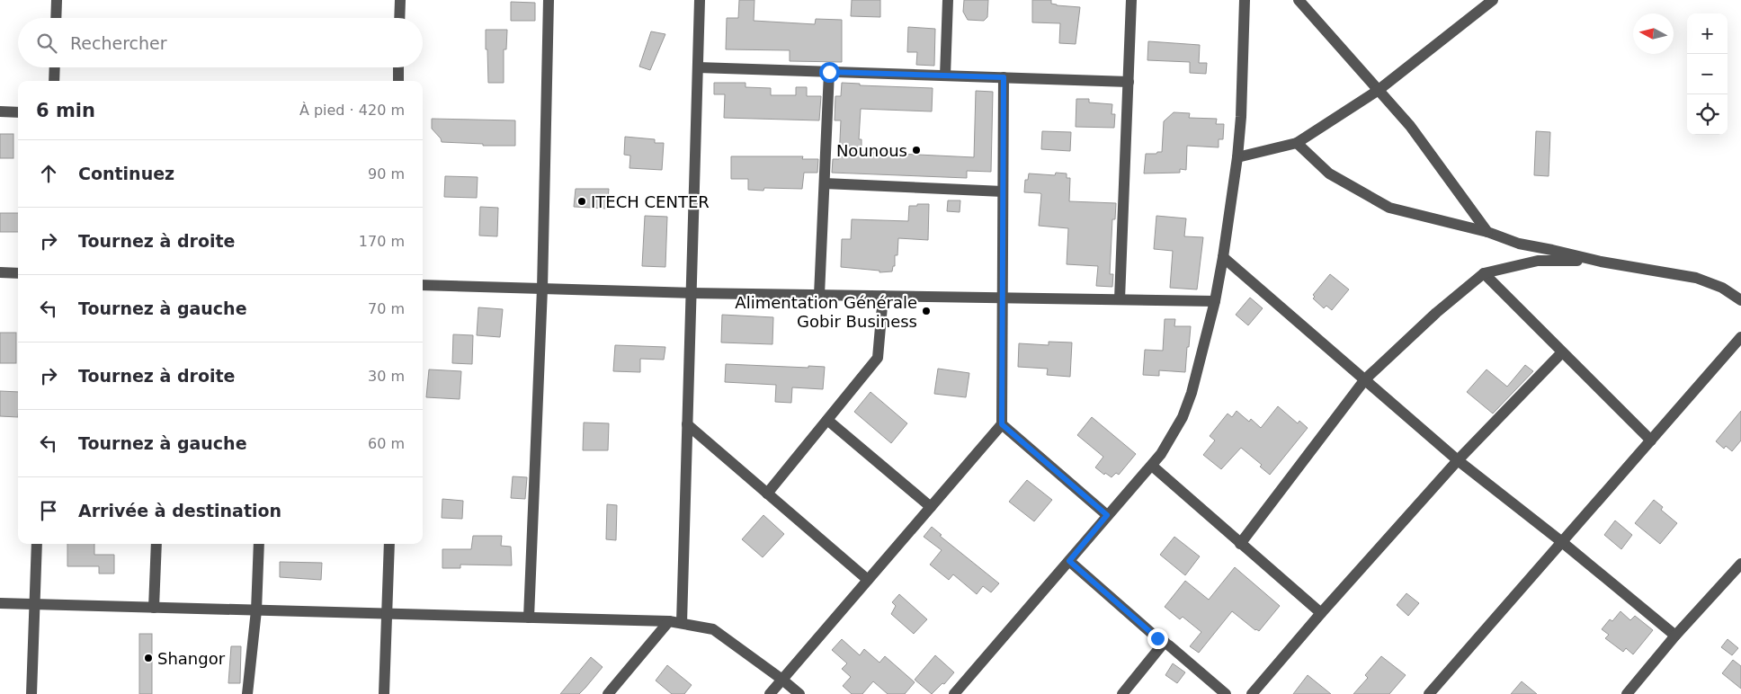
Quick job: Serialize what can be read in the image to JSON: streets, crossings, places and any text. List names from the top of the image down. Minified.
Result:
{"places":["Nounous","ITECH CENTER","Alimentation Générale Gobir Business","Shangor"],"north":"left","page":{"map_buttons":["+","−"],"search":"Rechercher","heading":["6 min","À pied · 420 m"],"list":[["Continuez","90 m"],["Tournez à droite","170 m"],["Tournez à gauche","70 m"],["Tournez à droite","30 m"],["Tournez à gauche","60 m"],"Arrivée à destination"]}}
